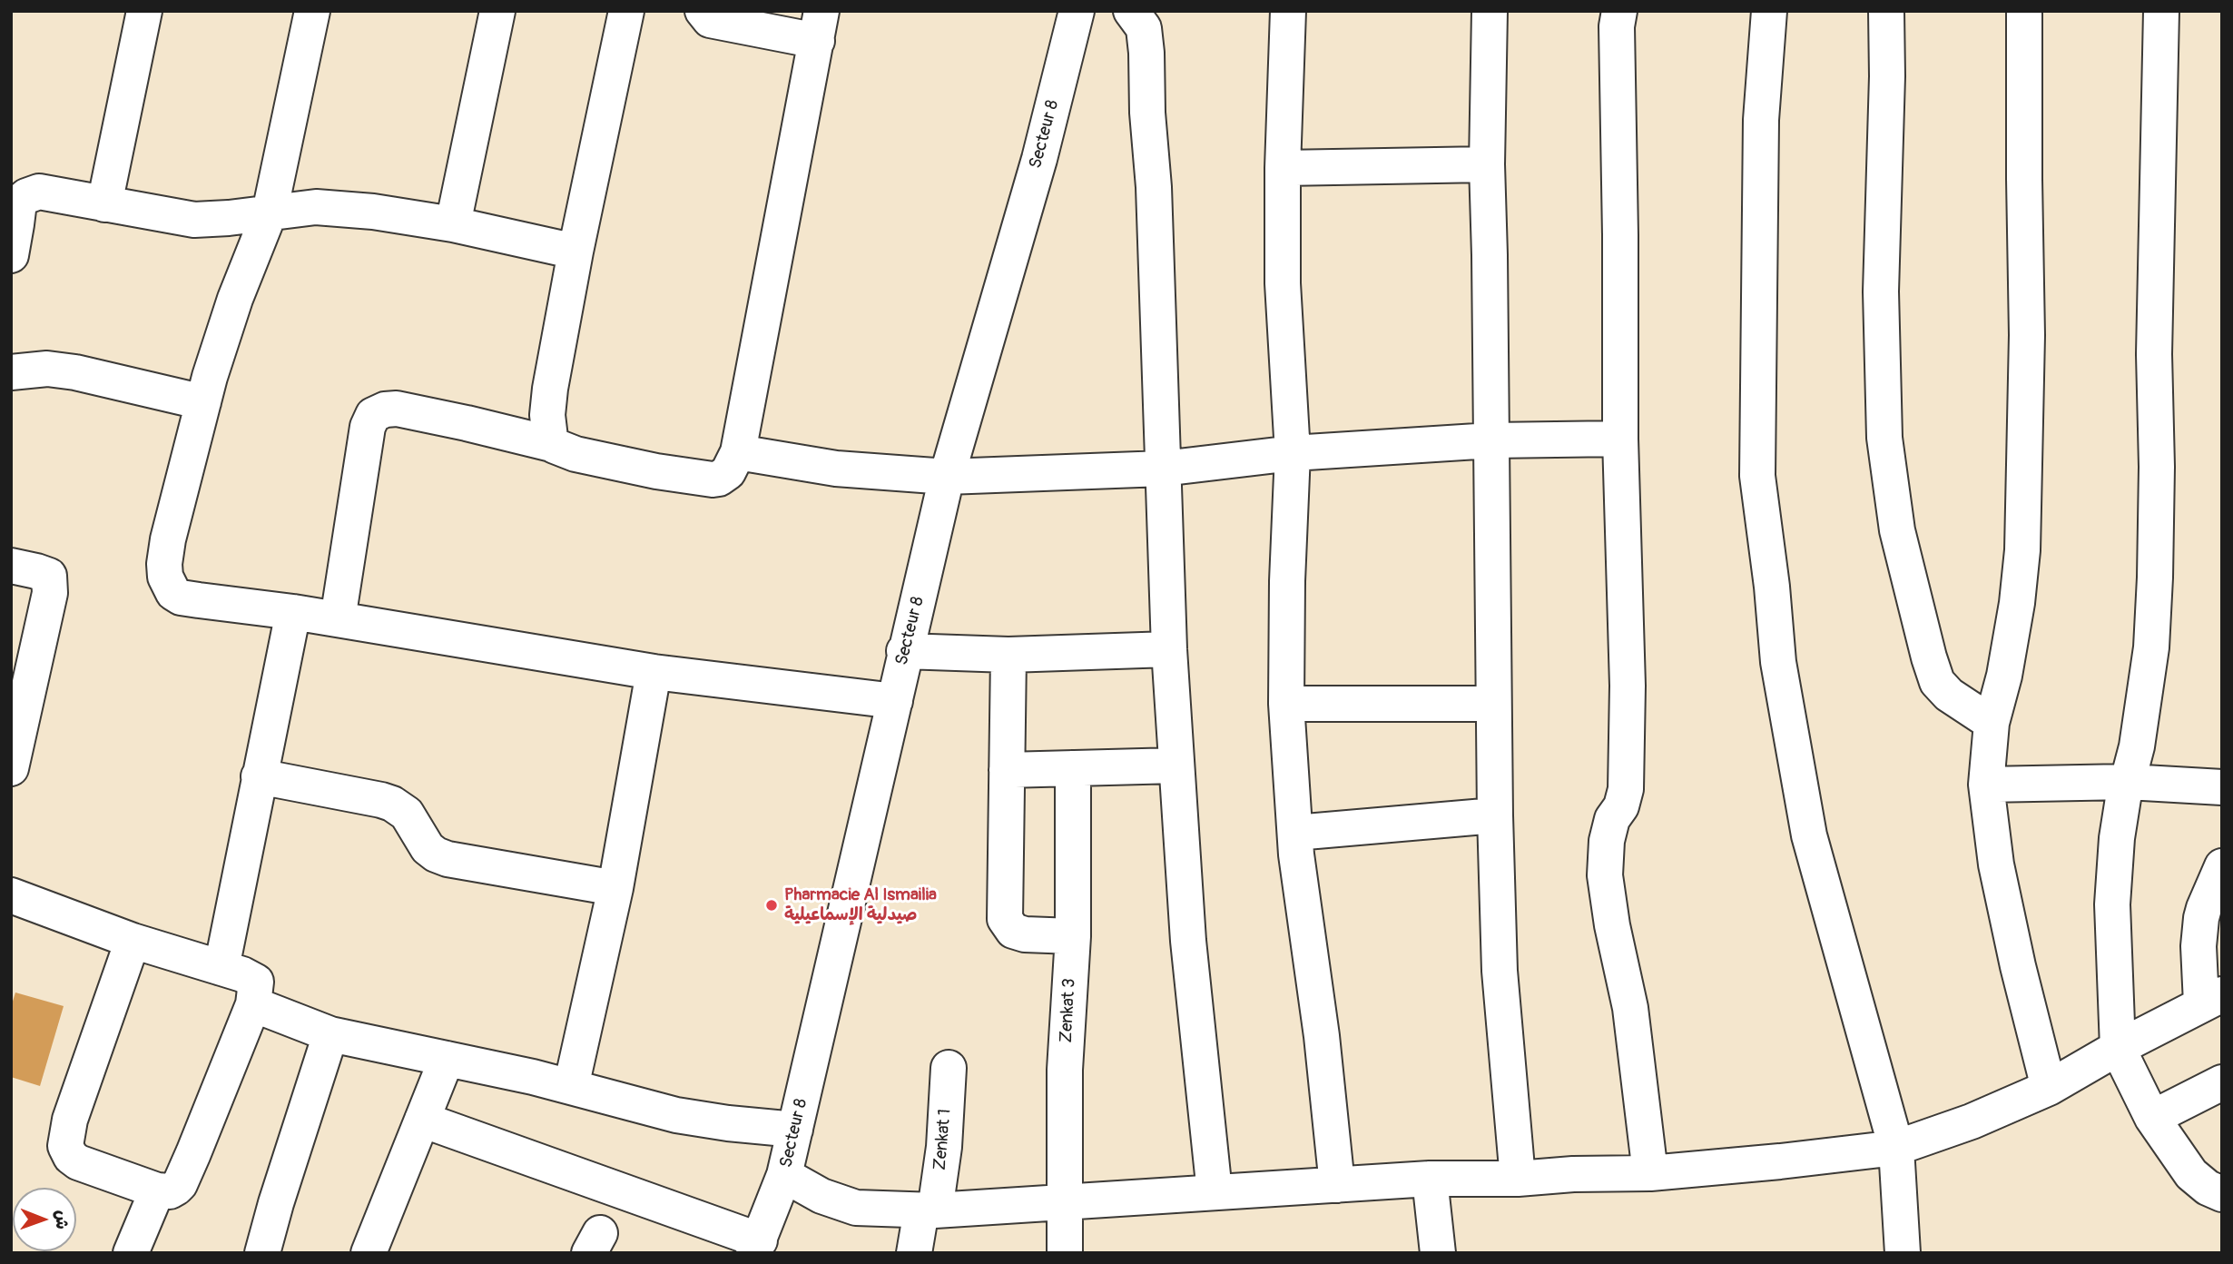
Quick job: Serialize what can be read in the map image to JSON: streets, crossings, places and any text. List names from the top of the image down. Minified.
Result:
{"streets":{"street":["Secteur 8","Zenkat 3","Zenkat 1"]},"places":["Pharmacie Al Ismailia صيدلية الإسماعيلية"],"north":"right"}
